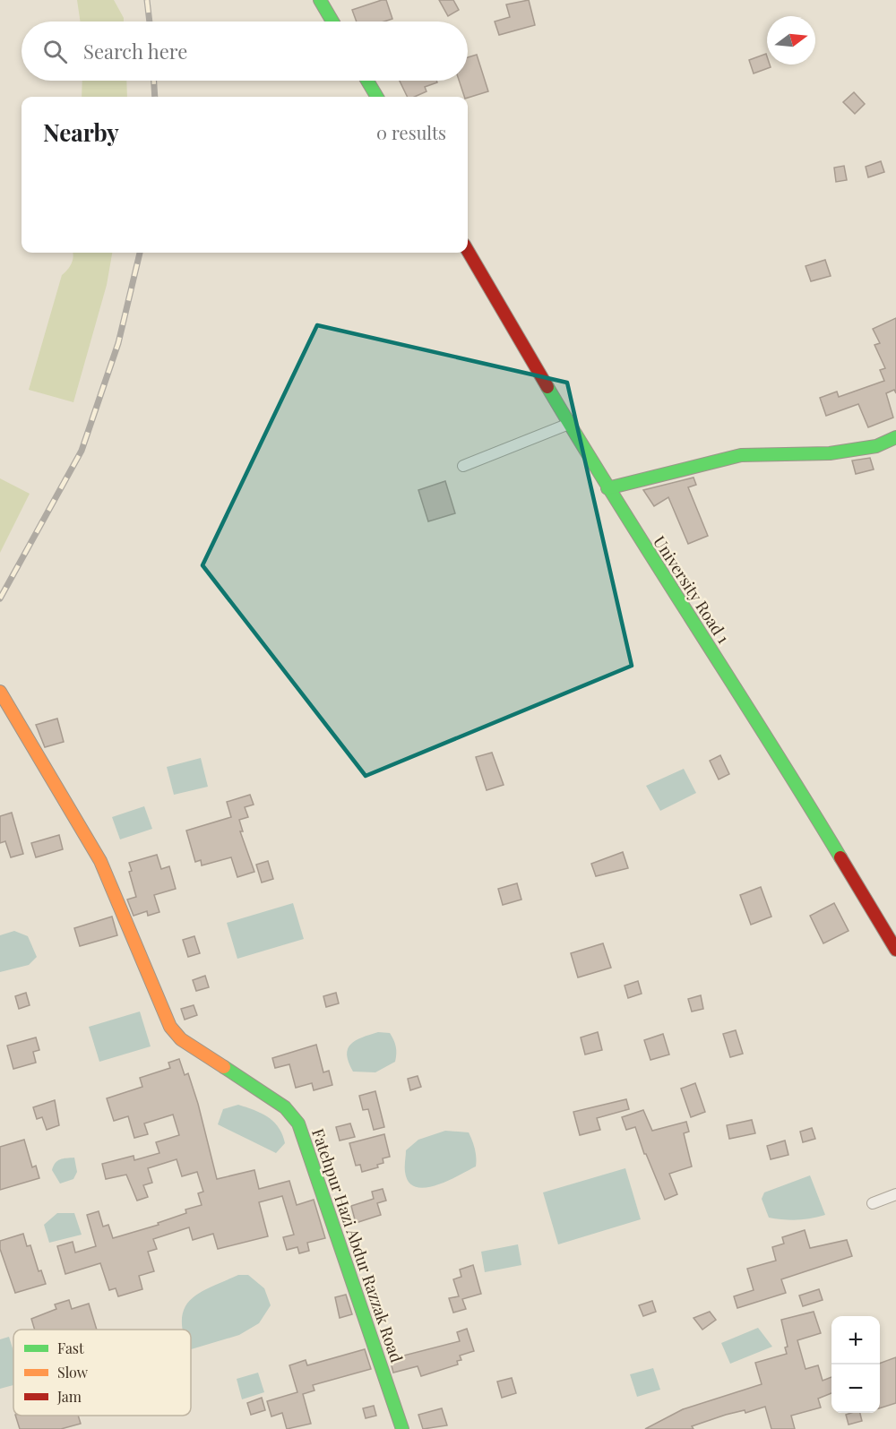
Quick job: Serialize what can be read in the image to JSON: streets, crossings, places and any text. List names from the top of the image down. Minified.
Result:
{"streets":{"street":["University Road 1","Fatehpur Hazi Abdur Razzak Road"]},"legend":["Fast","Slow","Jam"],"north":"right","page":{"search":"Search here","heading":["Nearby","0 results"],"map_buttons":["+","−"]}}
